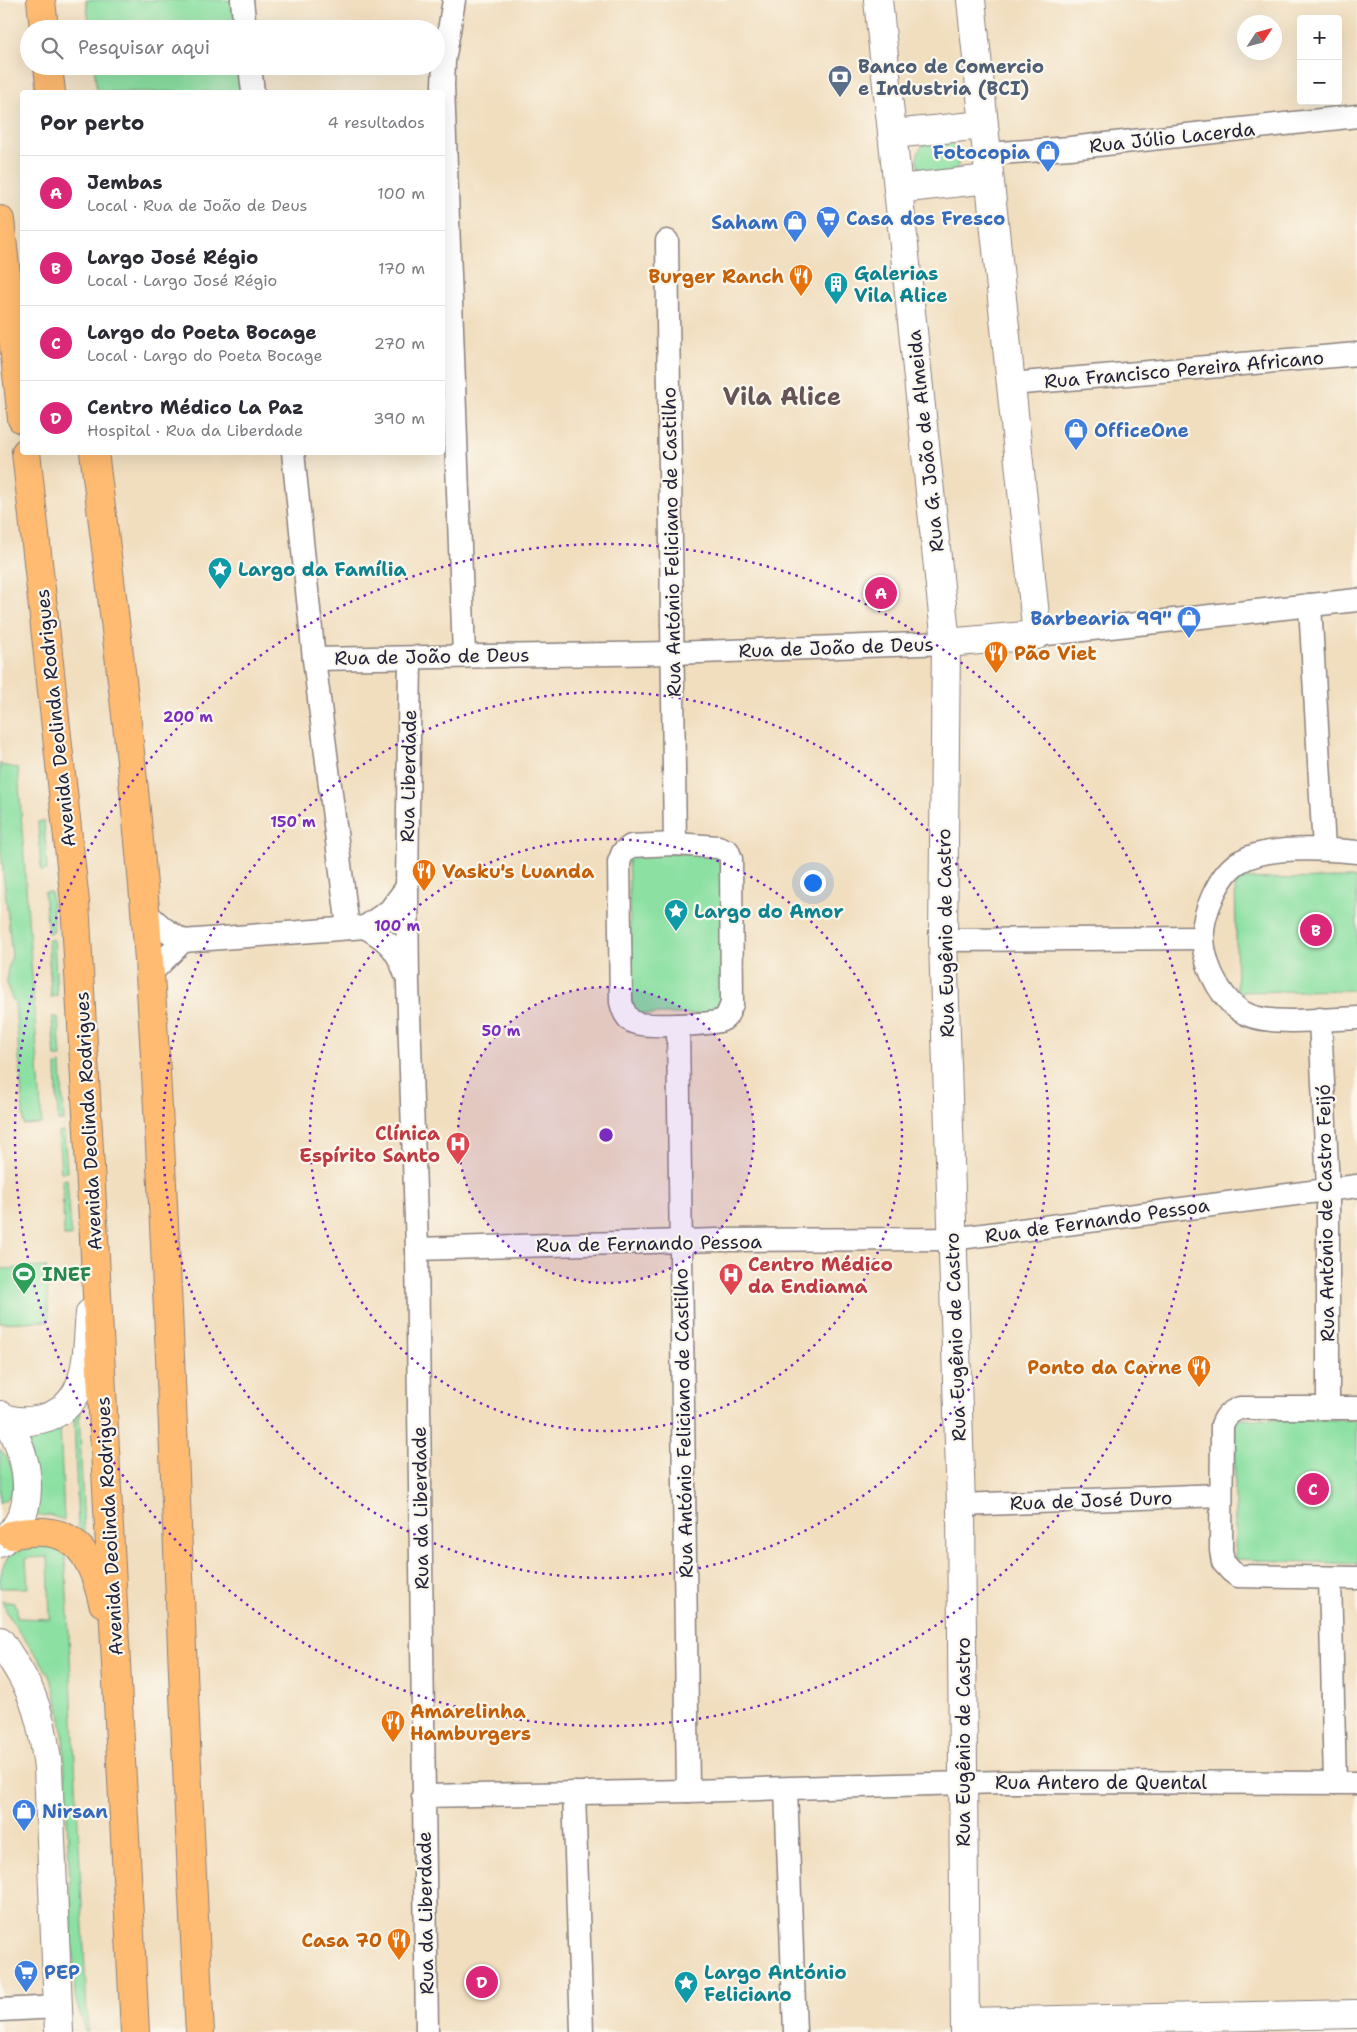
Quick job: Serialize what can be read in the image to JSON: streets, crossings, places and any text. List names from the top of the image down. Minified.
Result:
{"streets":{"highway":["Avenida Deolinda Rodrigues"],"street":["Rua Júlio Lacerda","Rua Francisco Pereira Africano","Rua G. João de Almeida","Rua António Feliciano de Castilho","Rua de João de Deus","Rua Liberdade","Rua Eugênio de Castro","Rua António de Castro Feijó","Rua de Fernando Pessoa","Rua de José Duro","Rua da Liberdade","Rua Antero de Quental"]},"crossings":[["Rua G. João de Almeida","Rua de João de Deus"],["Rua G. João de Almeida","Rua Eugênio de Castro"],["Rua António Feliciano de Castilho","Rua de João de Deus"],["Rua António Feliciano de Castilho","Rua de Fernando Pessoa"],["Rua António Feliciano de Castilho","Rua Antero de Quental"],["Rua de João de Deus","Rua Liberdade"],["Rua de João de Deus","Rua Eugênio de Castro"],["Rua Liberdade","Rua da Liberdade"],["Rua Eugênio de Castro","Rua de Fernando Pessoa"],["Rua Eugênio de Castro","Rua de José Duro"],["Rua Eugênio de Castro","Rua Antero de Quental"],["Rua António de Castro Feijó","Rua de Fernando Pessoa"],["Rua de Fernando Pessoa","Rua da Liberdade"],["Rua da Liberdade","Rua Antero de Quental"]],"districts":["Vila Alice"],"places":{"bank":["Banco de Comercio e Industria (BCI)"],"shop":["Fotocopia","Saham","OfficeOne","Barbearia 99\"","Nirsan"],"supermarket":["Casa dos Fresco","PEP"],"restaurant":["Burger Ranch","Pão Viet","Vasku's Luanda","Ponto da Carne","Amarelinha Hamburgers","Casa 70"],"building":["Galerias Vila Alice"],"place":["Largo da Família","Largo do Amor","Largo António Feliciano"],"hospital":["Clínica Espírito Santo","Centro Médico da Endiama"],"sports":["INEF"]},"north":"top right","page":{"map_buttons":["+","−"],"search":"Pesquisar aqui","heading":["Por perto","4 resultados"],"list":[{"mark":"A","name":"Jembas","note":"Local · Rua de João de Deus","value":"100 m"},{"mark":"B","name":"Largo José Régio","note":"Local · Largo José Régio","value":"170 m"},{"mark":"C","name":"Largo do Poeta Bocage","note":"Local · Largo do Poeta Bocage","value":"270 m"},{"mark":"D","name":"Centro Médico La Paz","note":"Hospital · Rua da Liberdade","value":"390 m"}],"pins":["A","B","C","D"]},"rings":["200 m","150 m","100 m","50 m"]}
